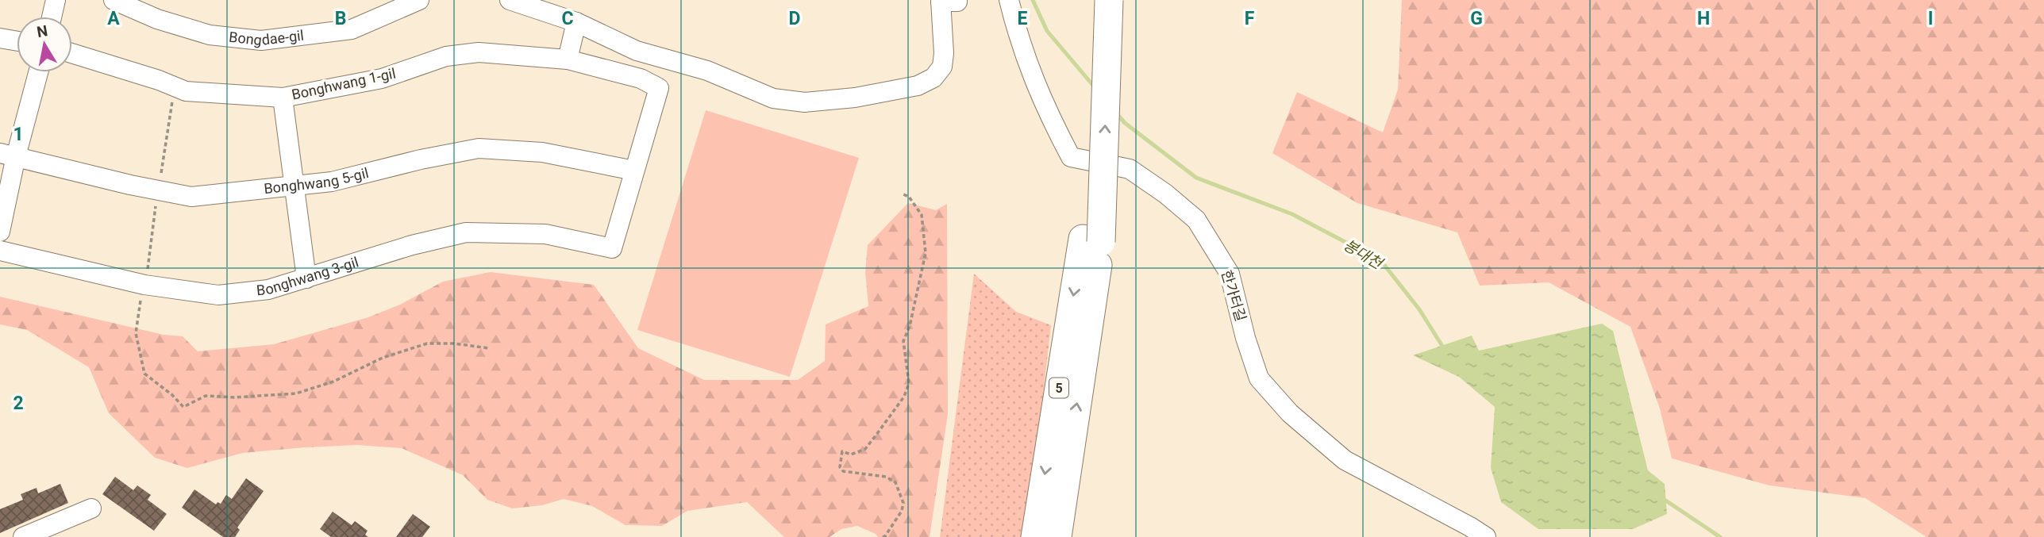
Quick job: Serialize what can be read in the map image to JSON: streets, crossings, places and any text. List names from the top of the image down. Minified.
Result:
{"streets":{"highway":["5"],"street":["Bongdae-gil","Bonghwang 1-gil","Bonghwang 5-gil","Bonghwang 3-gil","한가터길"]},"crossings":[["Bonghwang 1-gil","Bonghwang 5-gil"],["Bonghwang 1-gil","Bonghwang 3-gil"],["Bonghwang 5-gil","Bonghwang 3-gil"]],"water":["봉대천"],"north":"top","grid":{"columns":["A","B","C","D","E","F","G","H","I"],"rows":["1","2"]}}
